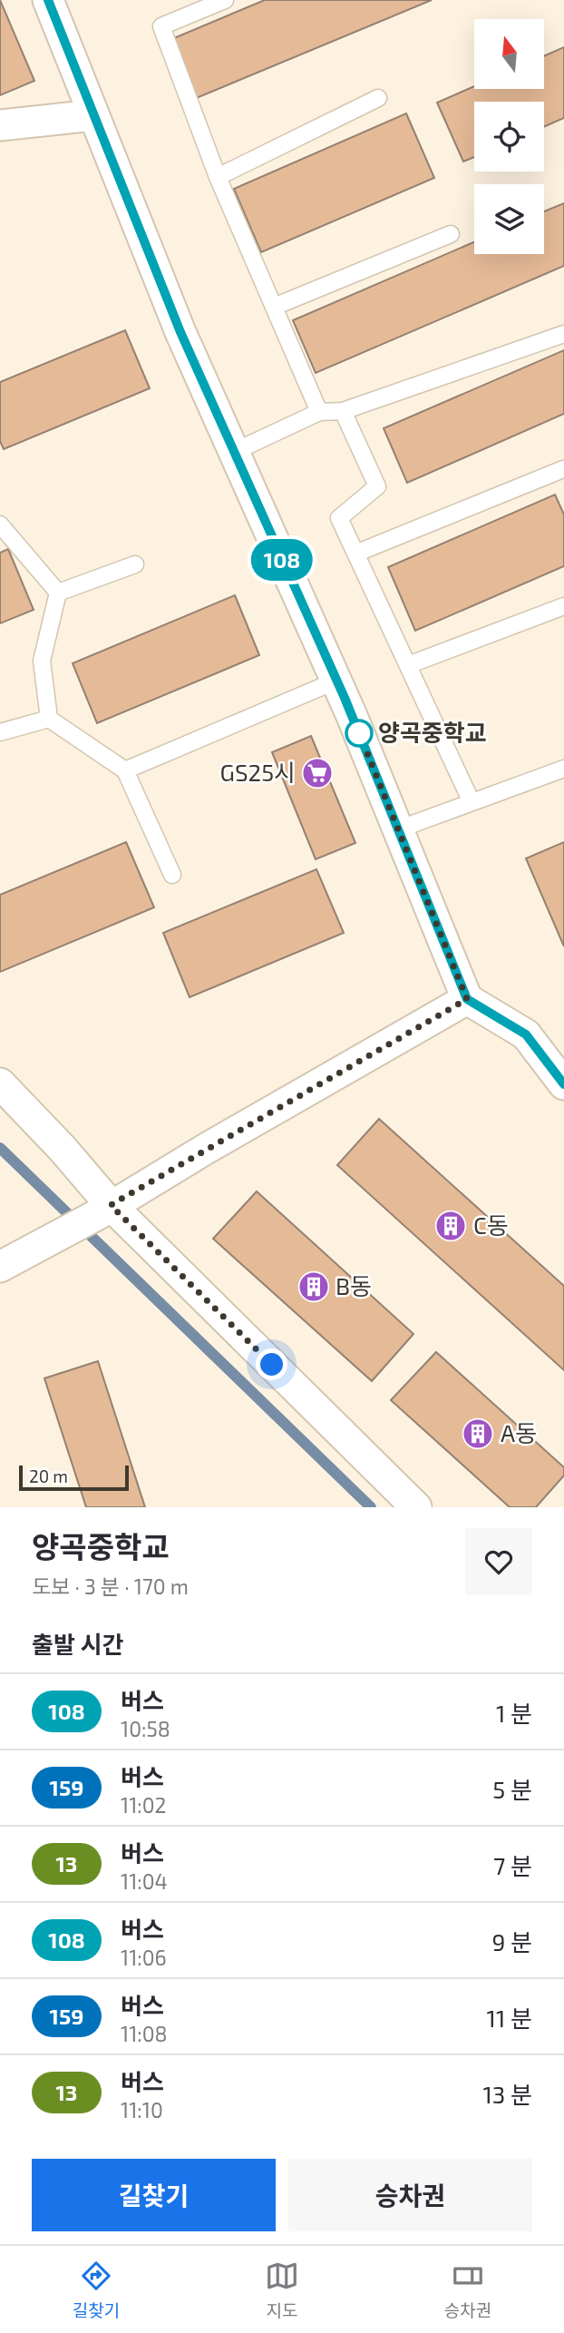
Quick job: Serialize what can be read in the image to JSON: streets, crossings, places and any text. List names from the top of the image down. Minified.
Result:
{"places":{"other":["양곡중학교"],"supermarket":["GS25시"],"building":["C동","B동","A동"]},"lines":["bus line 108"],"scale_bar":"20 m","north":"top","page":{"on_map":"108","scale":"20 m","heading":[["양곡중학교","도보 · 3 분 · 170 m"],"출발 시간"],"list":[{"mark":"108","name":"버스","note":"10:58","value":"1 분"},{"mark":"159","name":"버스","note":"11:02","value":"5 분"},{"mark":"13","name":"버스","note":"11:04","value":"7 분"},{"mark":"108","name":"버스","note":"11:06","value":"9 분"},{"mark":"159","name":"버스","note":"11:08","value":"11 분"},{"mark":"13","name":"버스","note":"11:10","value":"13 분"}],"buttons":["길찾기","승차권"],"tabs":["길찾기","지도","승차권"]}}
